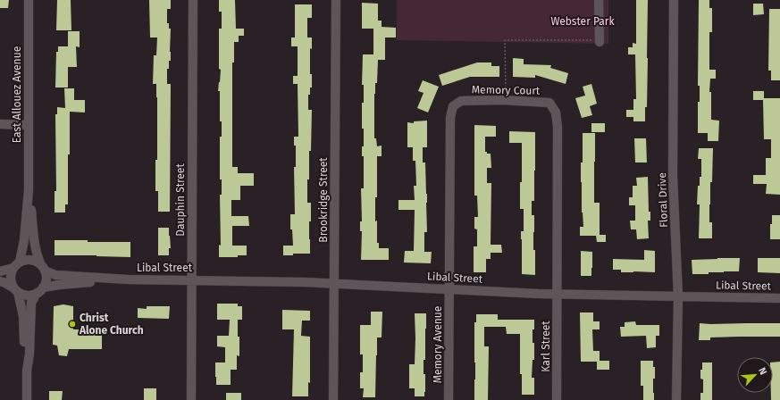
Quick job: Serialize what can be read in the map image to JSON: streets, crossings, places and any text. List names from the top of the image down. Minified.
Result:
{"streets":{"street":["Memory Court","East Allouez Avenue","Dauphin Street","Brookridge Street","Floral Drive","Libal Street","Memory Avenue","Karl Street"]},"crossings":[["Memory Court","Libal Street"],["Memory Court","Memory Avenue"],["Memory Court","Karl Street"],["East Allouez Avenue","Libal Street"],["Dauphin Street","Libal Street"],["Brookridge Street","Libal Street"],["Floral Drive","Libal Street"],["Libal Street","Memory Avenue"],["Libal Street","Karl Street"]],"parks":["Webster Park"],"places":["Christ Alone Church"],"north":"top right"}
